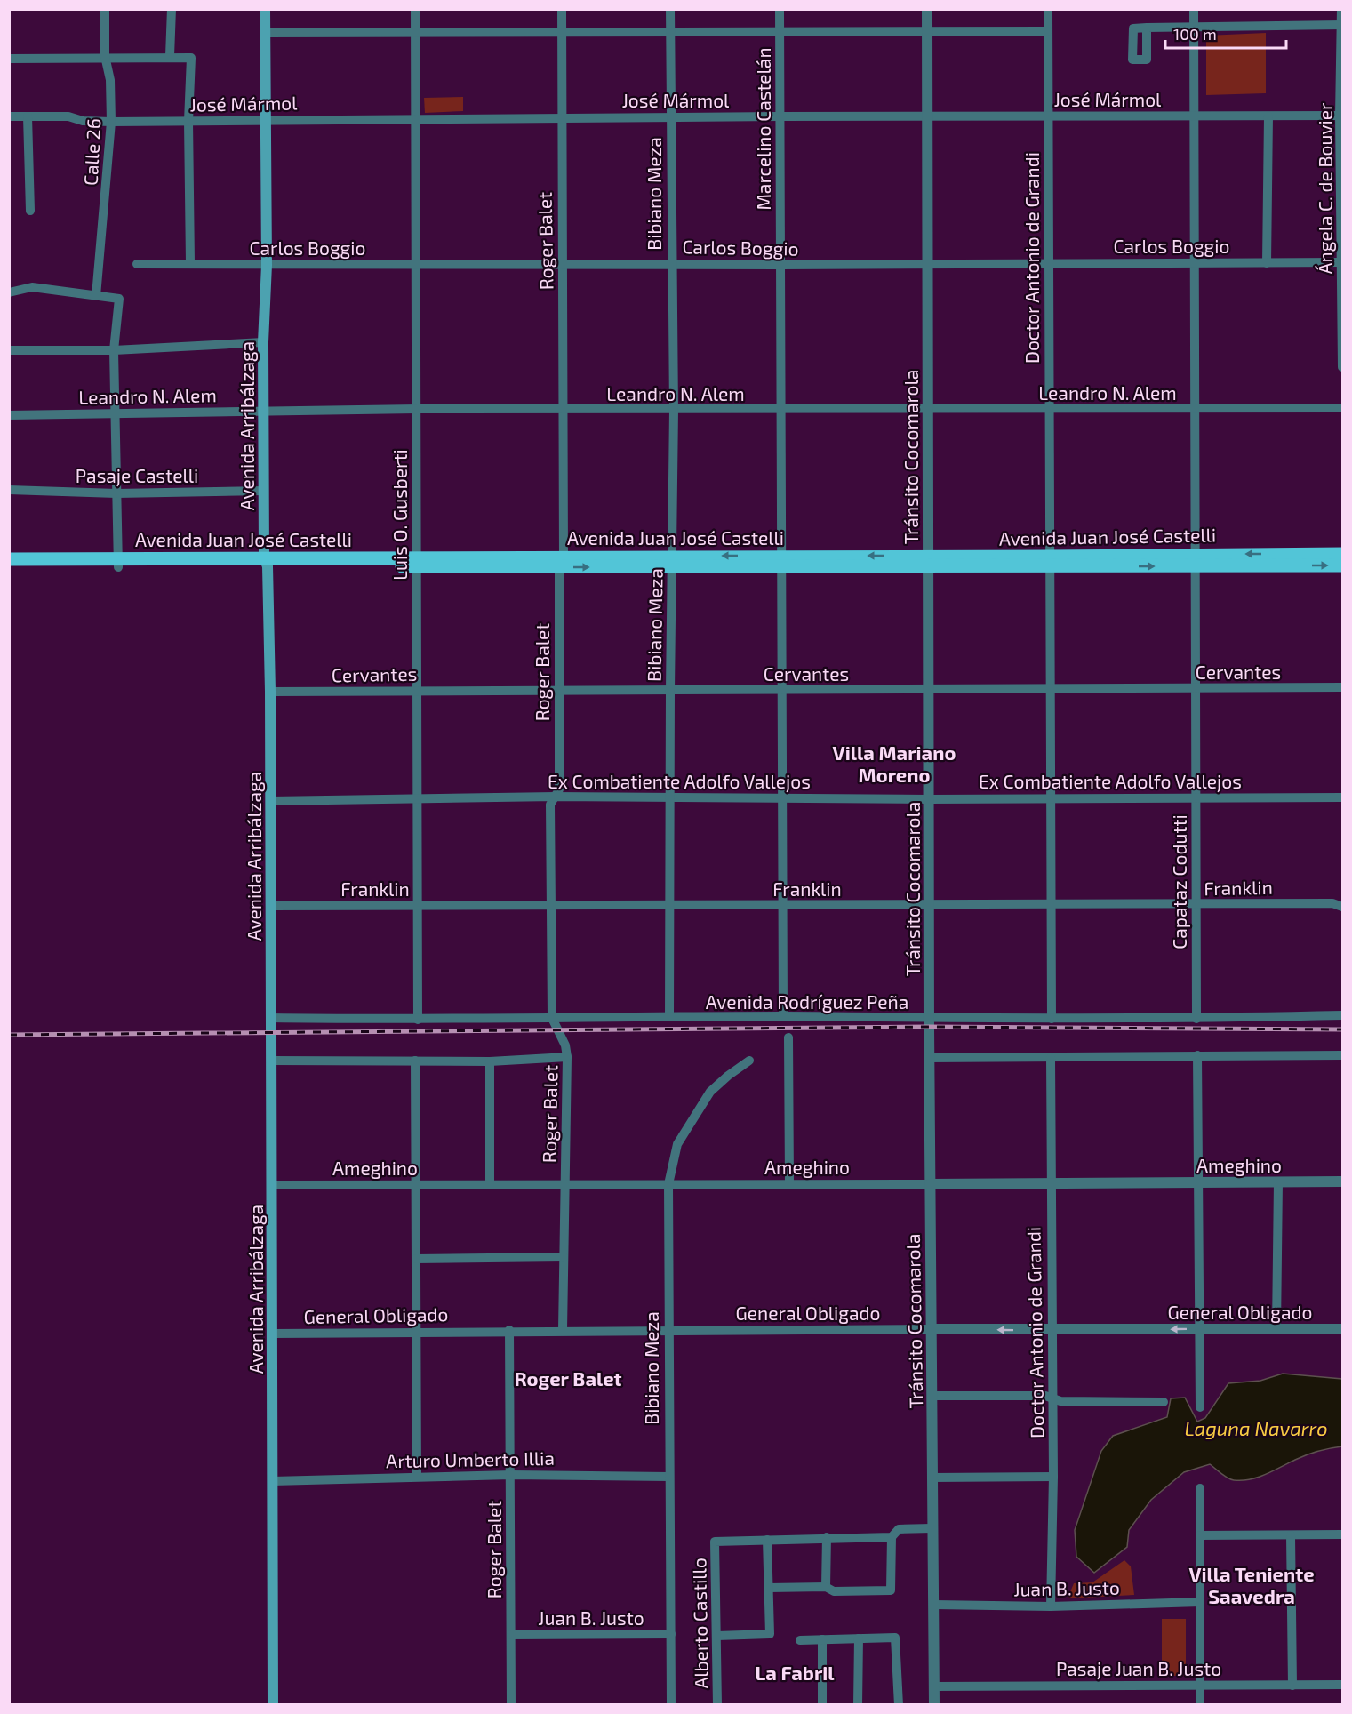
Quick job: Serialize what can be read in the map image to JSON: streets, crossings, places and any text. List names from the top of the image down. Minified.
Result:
{"streets":{"main road":["Avenida Arribálzaga","Avenida Juan José Castelli"],"street":["José Mármol","Marcelino Castelán","Calle 26","Ángela C. de Bouvier","Bibiano Meza","Roger Balet","Carlos Boggio","Doctor Antonio de Grandi","Leandro N. Alem","Tránsito Cocomarola","Pasaje Castelli","Luis O. Gusberti","Cervantes","Ex Combatiente Adolfo Vallejos","Capataz Codutti","Franklin","Avenida Rodríguez Peña","Ameghino","General Obligado","Arturo Umberto Illia","Juan B. Justo","Alberto Castillo","Pasaje Juan B. Justo"]},"crossings":[["José Mármol","Marcelino Castelán"],["José Mármol","Calle 26"],["José Mármol","Ángela C. de Bouvier"],["José Mármol","Bibiano Meza"],["José Mármol","Roger Balet"],["José Mármol","Doctor Antonio de Grandi"],["José Mármol","Avenida Arribálzaga"],["José Mármol","Tránsito Cocomarola"],["José Mármol","Luis O. Gusberti"],["José Mármol","Capataz Codutti"],["Marcelino Castelán","Carlos Boggio"],["Marcelino Castelán","Leandro N. Alem"],["Marcelino Castelán","Avenida Juan José Castelli"],["Marcelino Castelán","Cervantes"],["Marcelino Castelán","Ex Combatiente Adolfo Vallejos"],["Marcelino Castelán","Franklin"],["Marcelino Castelán","Avenida Rodríguez Peña"],["Ángela C. de Bouvier","Carlos Boggio"],["Bibiano Meza","Carlos Boggio"],["Bibiano Meza","Leandro N. Alem"],["Bibiano Meza","Avenida Juan José Castelli"],["Bibiano Meza","Cervantes"],["Bibiano Meza","Ex Combatiente Adolfo Vallejos"],["Bibiano Meza","Franklin"],["Bibiano Meza","Avenida Rodríguez Peña"],["Bibiano Meza","Ameghino"],["Bibiano Meza","General Obligado"],["Bibiano Meza","Arturo Umberto Illia"],["Bibiano Meza","Juan B. Justo"],["Roger Balet","Carlos Boggio"],["Roger Balet","Leandro N. Alem"],["Roger Balet","Avenida Juan José Castelli"],["Roger Balet","Cervantes"],["Roger Balet","Ex Combatiente Adolfo Vallejos"],["Roger Balet","Franklin"],["Roger Balet","Avenida Rodríguez Peña"],["Roger Balet","Ameghino"],["Roger Balet","General Obligado"],["Roger Balet","Arturo Umberto Illia"],["Roger Balet","Juan B. Justo"],["Carlos Boggio","Doctor Antonio de Grandi"],["Carlos Boggio","Avenida Arribálzaga"],["Carlos Boggio","Tránsito Cocomarola"],["Carlos Boggio","Luis O. Gusberti"],["Carlos Boggio","Capataz Codutti"],["Doctor Antonio de Grandi","Leandro N. Alem"],["Doctor Antonio de Grandi","Avenida Juan José Castelli"],["Doctor Antonio de Grandi","Cervantes"],["Doctor Antonio de Grandi","Ex Combatiente Adolfo Vallejos"],["Doctor Antonio de Grandi","Franklin"],["Doctor Antonio de Grandi","Avenida Rodríguez Peña"],["Doctor Antonio de Grandi","Ameghino"],["Doctor Antonio de Grandi","General Obligado"],["Doctor Antonio de Grandi","Juan B. Justo"],["Leandro N. Alem","Avenida Arribálzaga"],["Leandro N. Alem","Tránsito Cocomarola"],["Leandro N. Alem","Luis O. Gusberti"],["Leandro N. Alem","Capataz Codutti"],["Avenida Arribálzaga","Pasaje Castelli"],["Avenida Arribálzaga","Avenida Juan José Castelli"],["Avenida Arribálzaga","Cervantes"],["Avenida Arribálzaga","Ex Combatiente Adolfo Vallejos"],["Avenida Arribálzaga","Franklin"],["Avenida Arribálzaga","Avenida Rodríguez Peña"],["Avenida Arribálzaga","Ameghino"],["Avenida Arribálzaga","General Obligado"],["Avenida Arribálzaga","Arturo Umberto Illia"],["Tránsito Cocomarola","Avenida Juan José Castelli"],["Tránsito Cocomarola","Cervantes"],["Tránsito Cocomarola","Ex Combatiente Adolfo Vallejos"],["Tránsito Cocomarola","Franklin"],["Tránsito Cocomarola","Avenida Rodríguez Peña"],["Tránsito Cocomarola","Ameghino"],["Tránsito Cocomarola","General Obligado"],["Tránsito Cocomarola","Juan B. Justo"],["Tránsito Cocomarola","Pasaje Juan B. Justo"],["Luis O. Gusberti","Avenida Juan José Castelli"],["Luis O. Gusberti","Cervantes"],["Luis O. Gusberti","Ex Combatiente Adolfo Vallejos"],["Luis O. Gusberti","Franklin"],["Luis O. Gusberti","Avenida Rodríguez Peña"],["Avenida Juan José Castelli","Capataz Codutti"],["Cervantes","Capataz Codutti"],["Ex Combatiente Adolfo Vallejos","Capataz Codutti"],["Capataz Codutti","Franklin"],["Capataz Codutti","Avenida Rodríguez Peña"]],"districts":["Villa Mariano Moreno","Roger Balet","Villa Teniente Saavedra","La Fabril"],"water":["Laguna Navarro"],"scale_bar":"100 m"}
